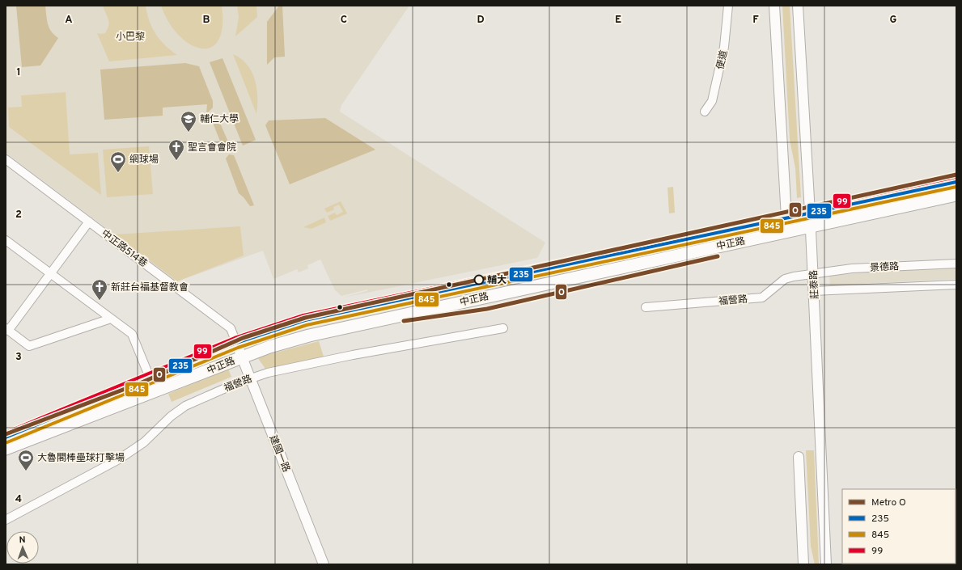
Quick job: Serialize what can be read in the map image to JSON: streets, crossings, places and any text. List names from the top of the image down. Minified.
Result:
{"streets":{"main road":["中正路"],"street":["便道","中正路514巷","景德路","莊泰路","福營路","建國一路"]},"crossings":[["中正路","中正路514巷"],["中正路","莊泰路"],["中正路","建國一路"],["中正路514巷","建國一路"],["景德路","莊泰路"],["景德路","福營路"],["莊泰路","福營路"],["福營路","建國一路"]],"parks":["小巴黎"],"places":{"school or university":["輔仁大學"],"church":["聖言會會院","新莊台福基督教會"],"sports":["網球場","大魯閣棒壘球打擊場"],"other":["輔大"]},"lines":["metro line O","transit line 99","transit line 235","transit line 845"],"legend":["Metro O","235","845","99"],"north":"top","grid":{"columns":["A","B","C","D","E","F","G"],"rows":["1","2","3","4"]}}
